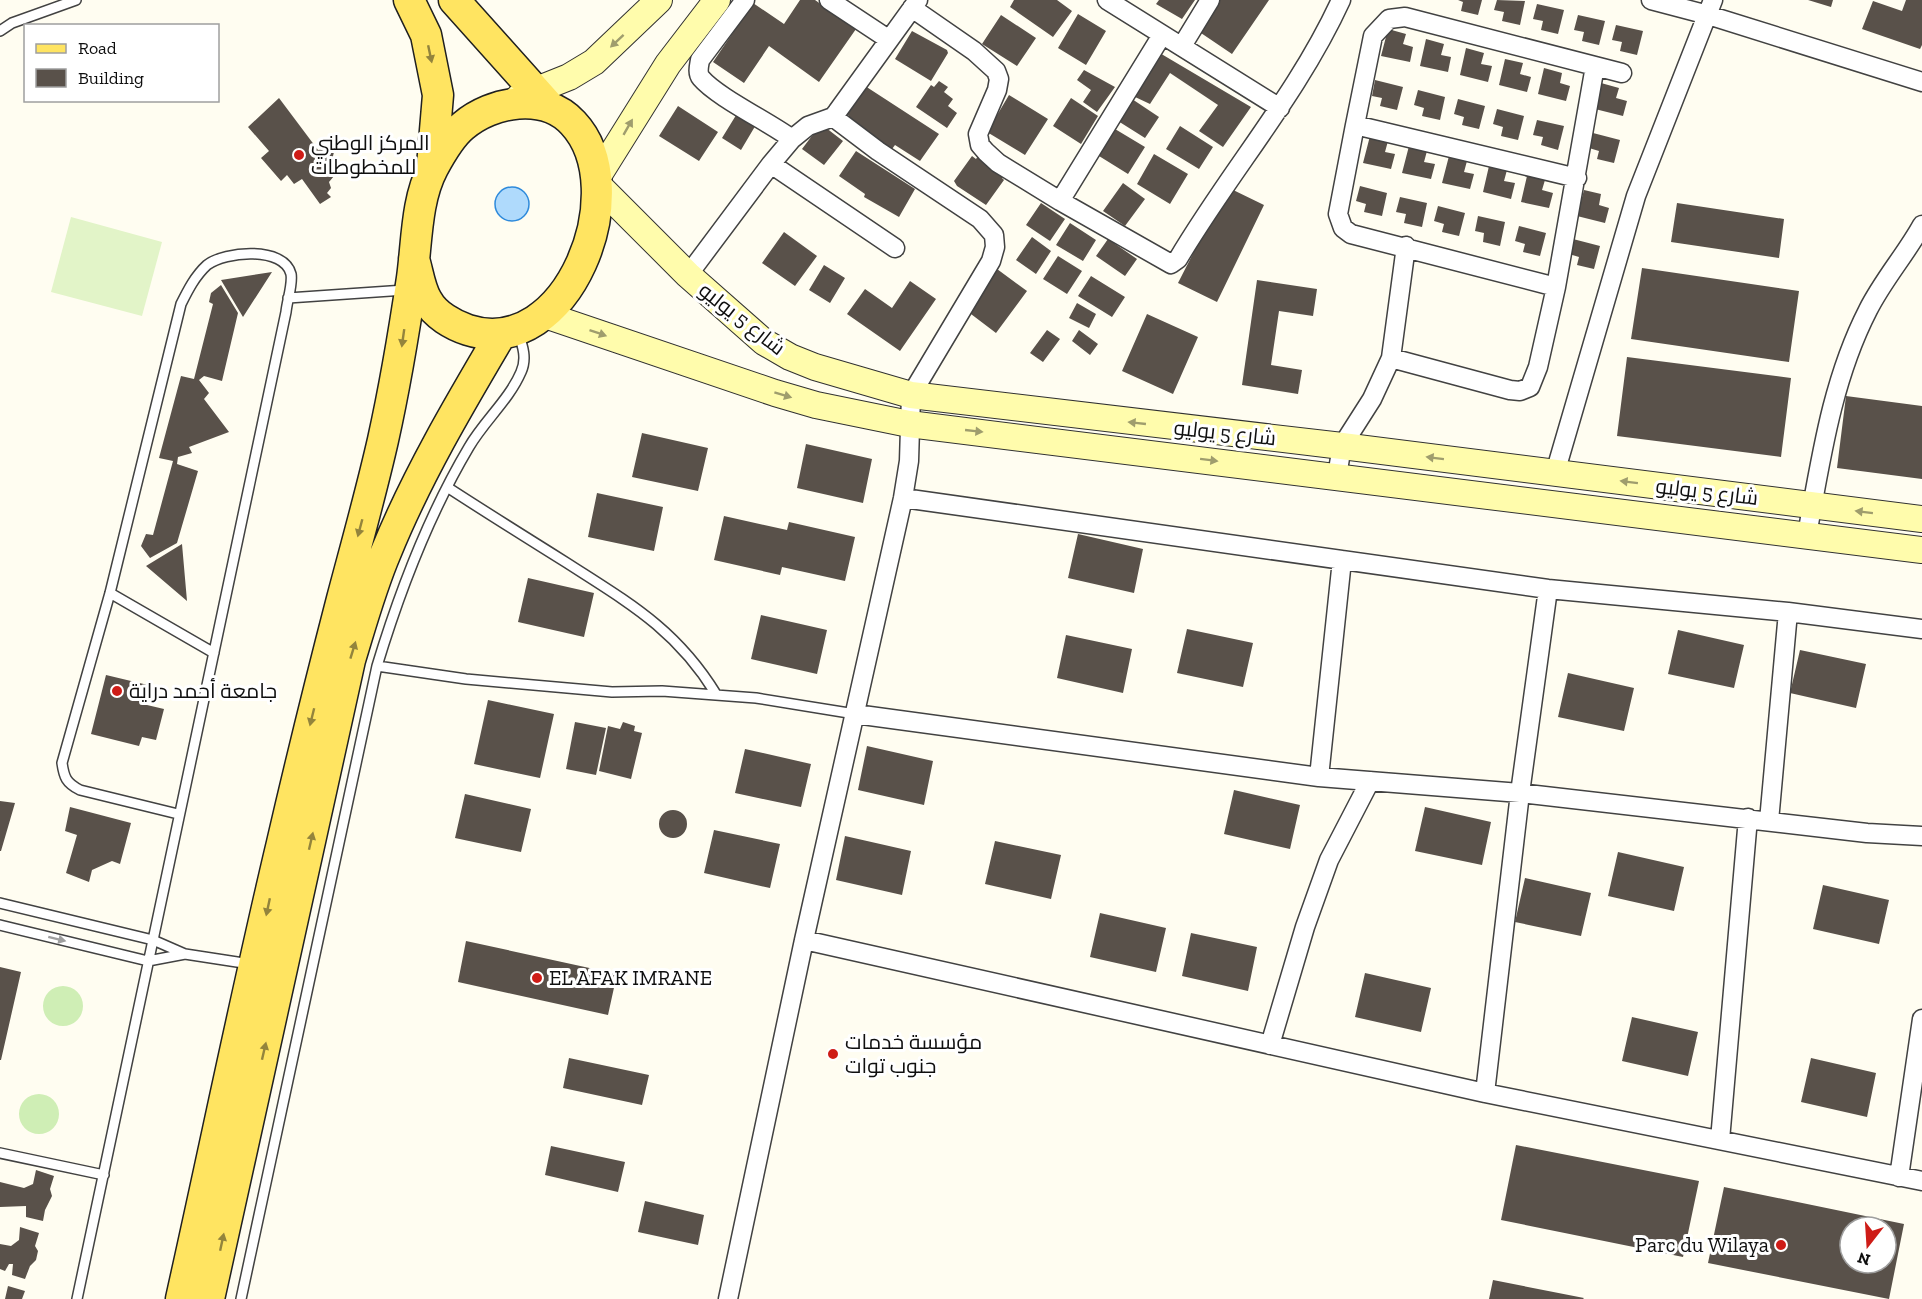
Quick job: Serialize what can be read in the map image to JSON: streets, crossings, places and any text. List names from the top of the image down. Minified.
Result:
{"streets":{"main road":["شارع 5 يوليو"]},"places":["المركز الوطني للمخطوطات","جامعة أحمد دراية","EL AFAK IMRANE","مؤسسة خدمات جنوب توات","Parc du Wilaya"],"legend":["Road","Building"],"north":"bottom"}
